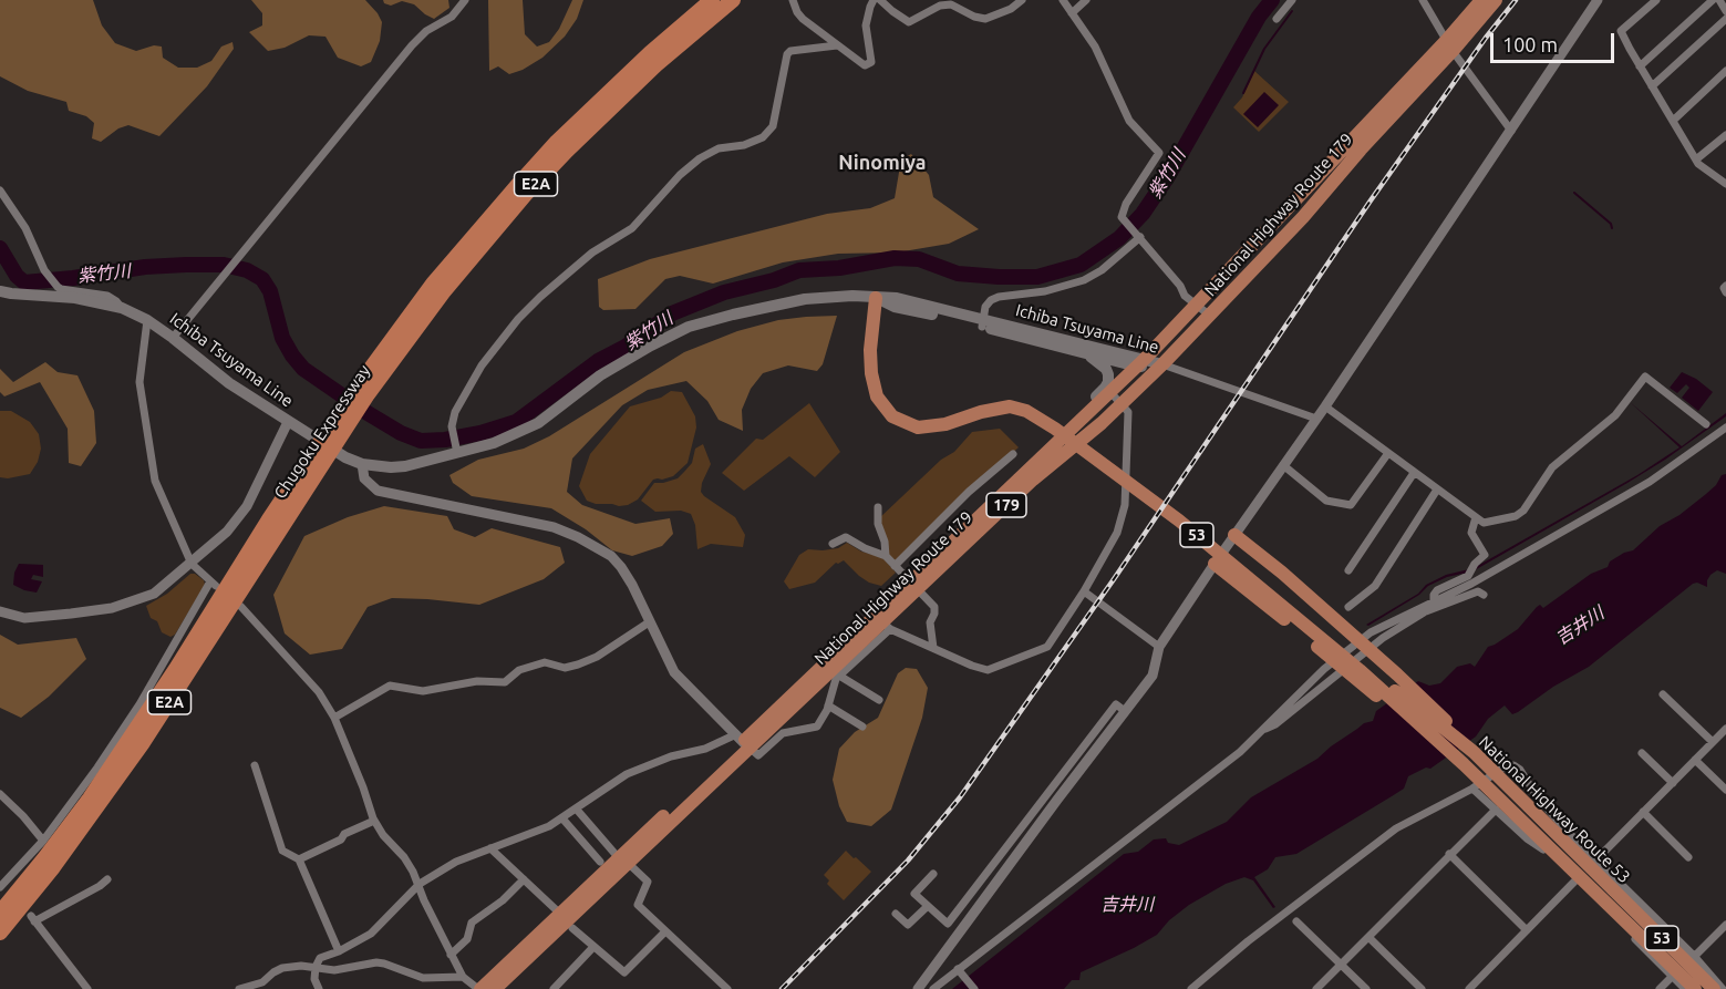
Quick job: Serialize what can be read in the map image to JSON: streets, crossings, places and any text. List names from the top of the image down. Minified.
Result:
{"streets":{"highway":["E2A","National Highway Route 179","Chugoku Expressway","179","53","National Highway Route 53"],"main road":["Ichiba Tsuyama Line"]},"crossings":[["National Highway Route 179","Ichiba Tsuyama Line"],["Ichiba Tsuyama Line","National Highway Route 53"]],"districts":["Ninomiya"],"water":["紫竹川","吉井川"],"scale_bar":"100 m"}
